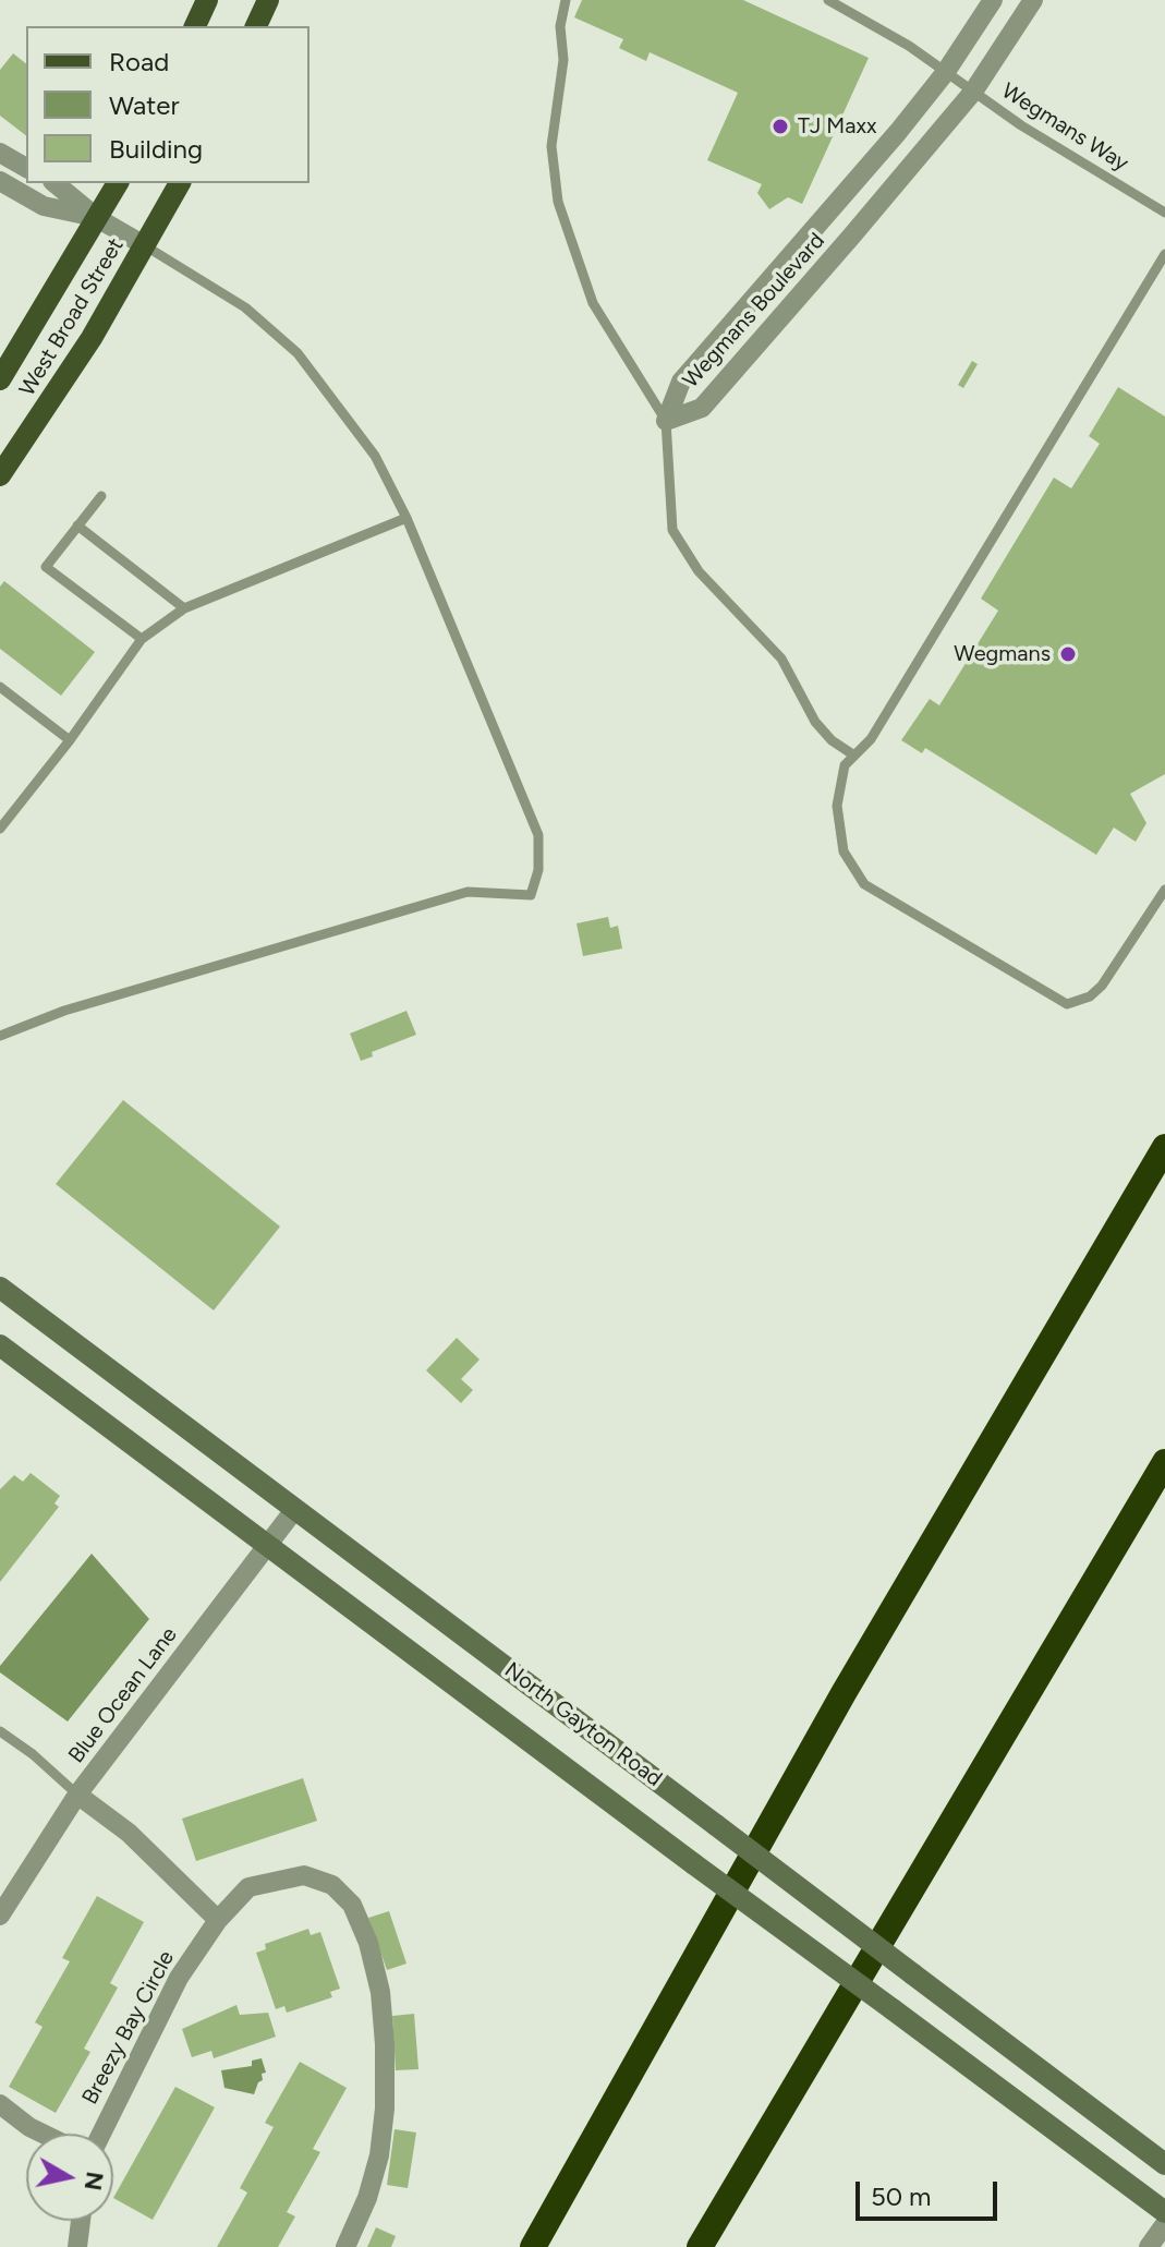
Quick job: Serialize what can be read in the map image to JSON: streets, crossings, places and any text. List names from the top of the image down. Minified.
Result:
{"streets":{"main road":["West Broad Street","North Gayton Road"],"street":["Wegmans Boulevard","Blue Ocean Lane","Breezy Bay Circle"],"lane":["Wegmans Way"]},"crossings":[["Wegmans Way","Wegmans Boulevard"],["Blue Ocean Lane","North Gayton Road"]],"places":["TJ Maxx","Wegmans"],"legend":["Road","Water","Building"],"scale_bar":"50 m","north":"right"}
